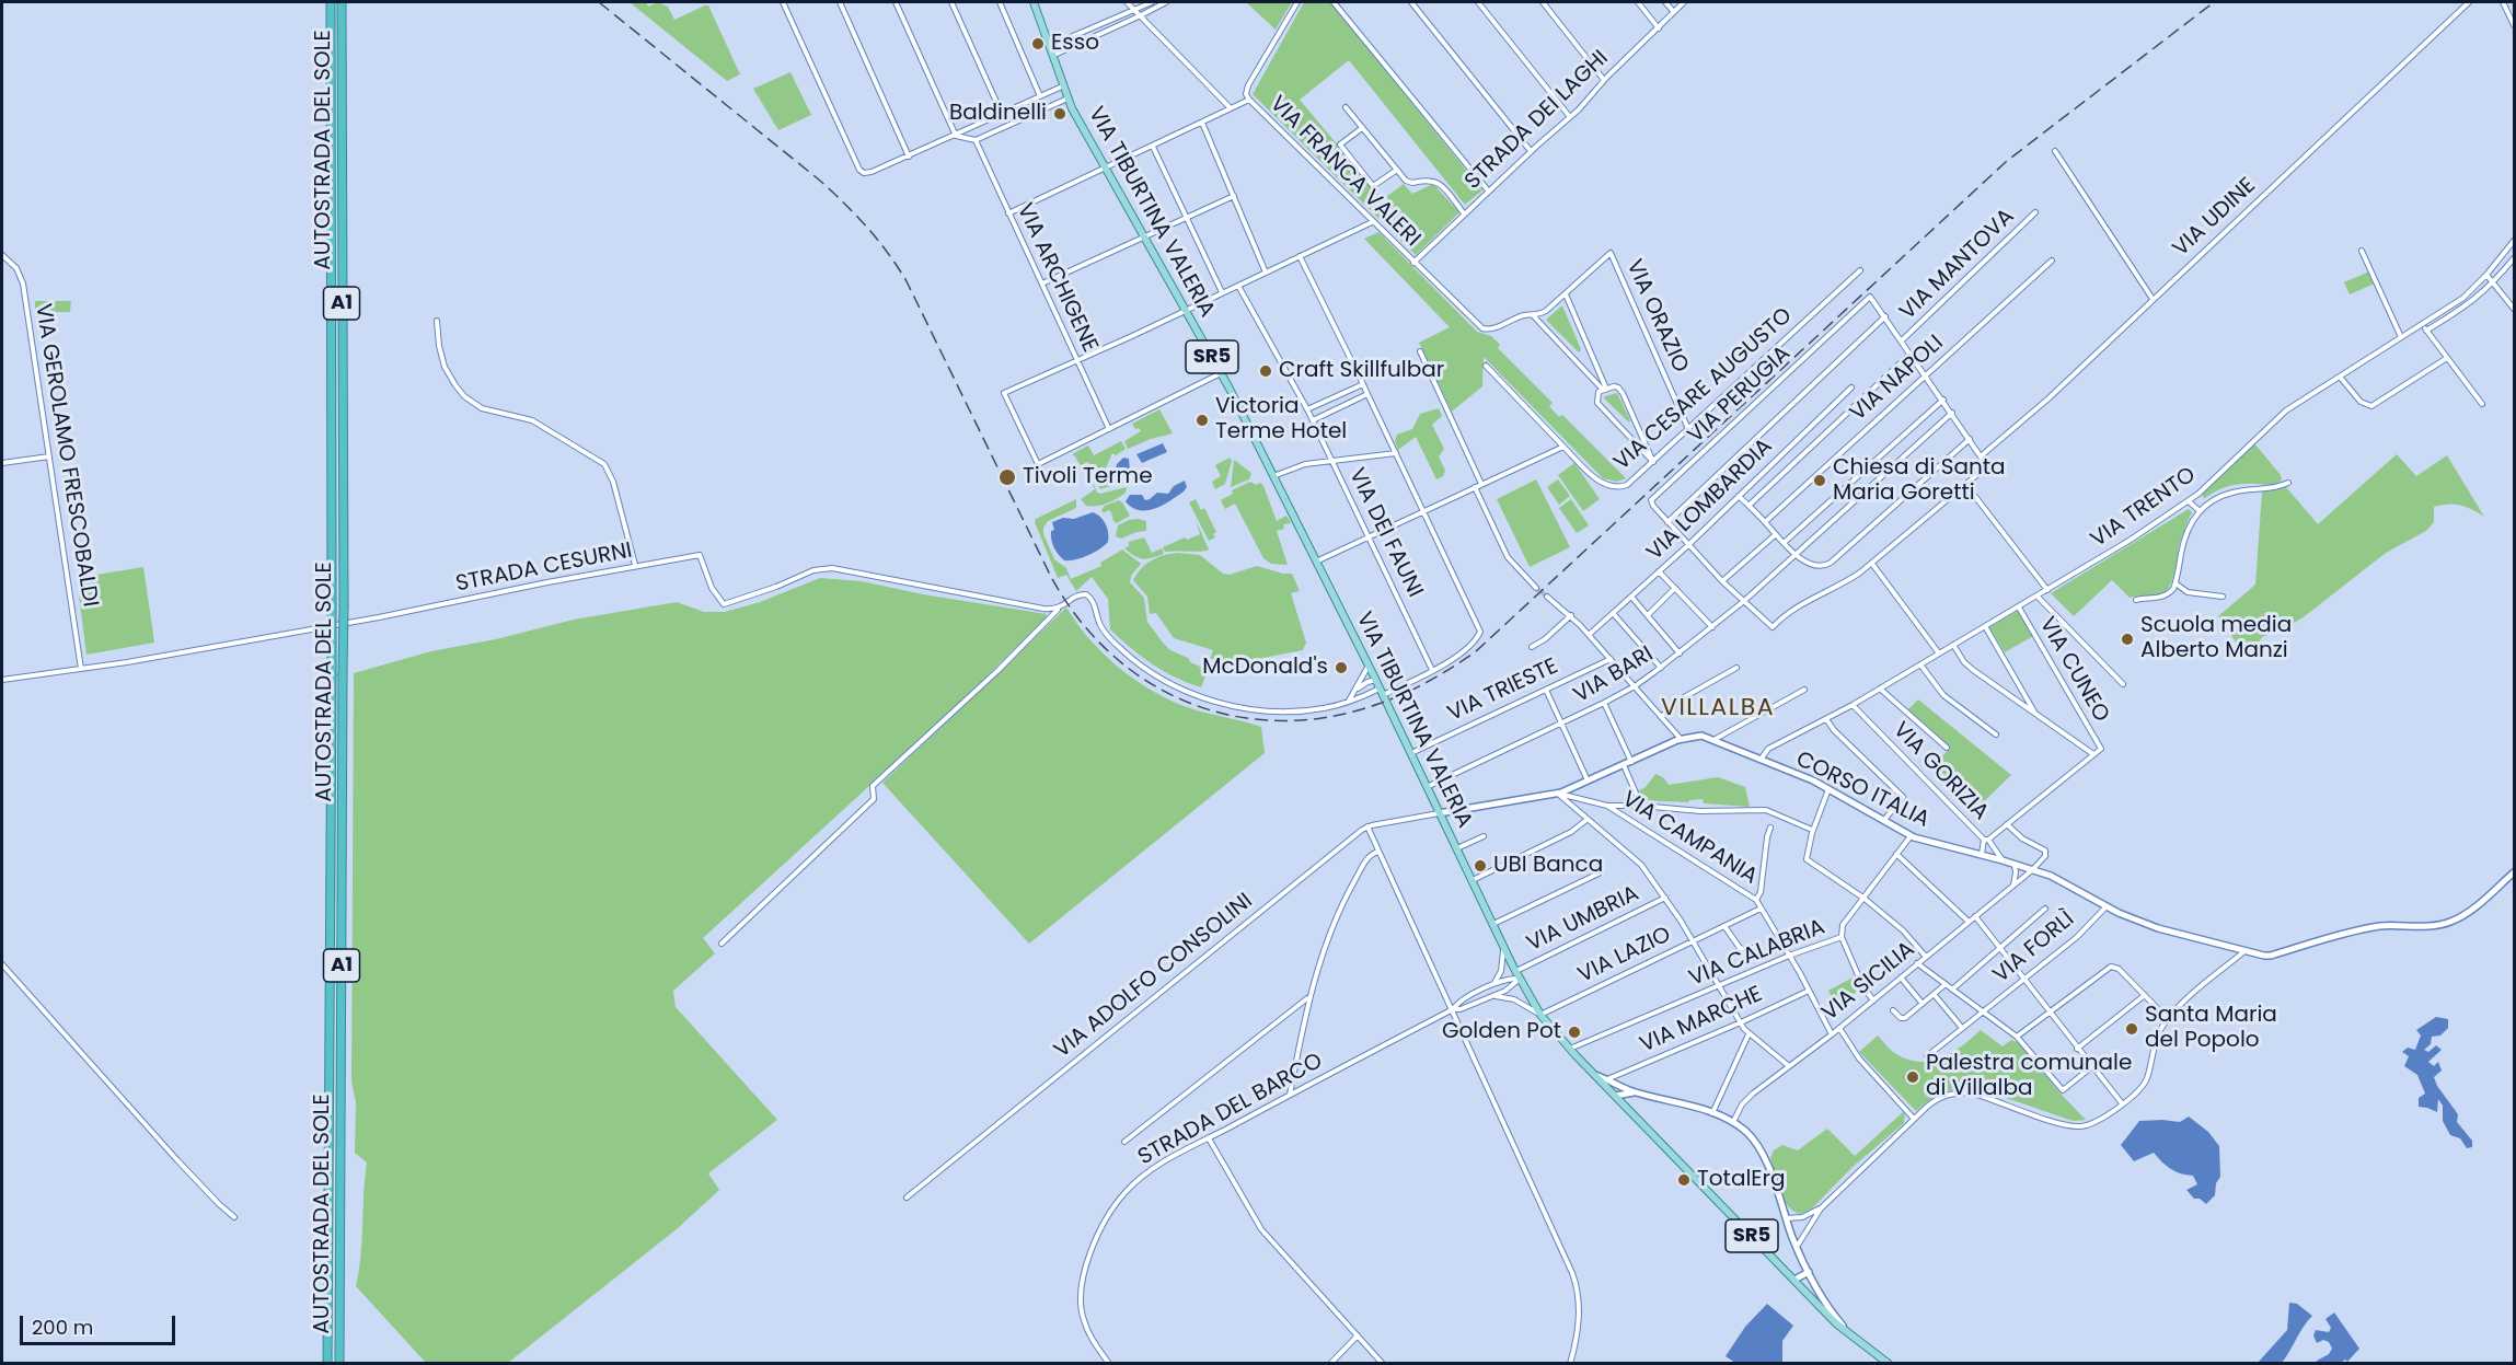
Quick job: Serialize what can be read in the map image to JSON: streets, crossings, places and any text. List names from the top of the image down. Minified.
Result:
{"streets":{"highway":["AUTOSTRADA DEL SOLE","A1"],"main road":["VIA TIBURTINA VALERIA","SR5"],"street":["STRADA DEI LAGHI","VIA FRANCA VALERI","VIA UDINE","VIA MANTOVA","VIA ARCHIGENE","VIA ORAZIO","VIA NAPOLI","VIA CESARE AUGUSTO","VIA PERUGIA","VIA GEROLAMO FRESCOBALDI","VIA LOMBARDIA","VIA TRENTO","VIA DEI FAUNI","STRADA CESURNI","VIA CUNEO","VIA BARI","VIA TRIESTE","VIA GORIZIA","CORSO ITALIA","VIA CAMPANIA","VIA UMBRIA","VIA FORLÌ","VIA CALABRIA","VIA LAZIO","VIA ADOLFO CONSOLINI","VIA SICILIA","VIA MARCHE","STRADA DEL BARCO"]},"crossings":[["STRADA DEI LAGHI","VIA FRANCA VALERI"],["VIA TIBURTINA VALERIA","VIA BARI"],["VIA TIBURTINA VALERIA","VIA TRIESTE"],["VIA TIBURTINA VALERIA","CORSO ITALIA"],["VIA TIBURTINA VALERIA","VIA UMBRIA"],["VIA TIBURTINA VALERIA","VIA CALABRIA"],["VIA TIBURTINA VALERIA","VIA LAZIO"],["VIA TIBURTINA VALERIA","VIA ADOLFO CONSOLINI"],["VIA TIBURTINA VALERIA","STRADA DEL BARCO"],["VIA ORAZIO","VIA CESARE AUGUSTO"],["VIA PERUGIA","VIA LOMBARDIA"],["VIA PERUGIA","VIA BARI"],["VIA GEROLAMO FRESCOBALDI","STRADA CESURNI"],["VIA TRENTO","VIA CUNEO"],["VIA TRENTO","VIA GORIZIA"],["VIA TRENTO","CORSO ITALIA"],["VIA GORIZIA","CORSO ITALIA"],["CORSO ITALIA","VIA CAMPANIA"],["CORSO ITALIA","VIA FORLÌ"],["CORSO ITALIA","VIA CALABRIA"],["CORSO ITALIA","VIA ADOLFO CONSOLINI"],["CORSO ITALIA","VIA SICILIA"],["VIA CAMPANIA","VIA CALABRIA"],["VIA CAMPANIA","VIA LAZIO"],["VIA CAMPANIA","VIA SICILIA"],["VIA CAMPANIA","VIA MARCHE"],["VIA UMBRIA","STRADA DEL BARCO"]],"districts":["VILLALBA"],"places":["Esso","Baldinelli","Craft Skillfulbar","Victoria Terme Hotel","Tivoli Terme","Chiesa di Santa Maria Goretti","Scuola media Alberto Manzi","McDonald's","UBI Banca","Santa Maria del Popolo","Golden Pot","Palestra comunale di Villalba","TotalErg"],"scale_bar":"200 m"}
